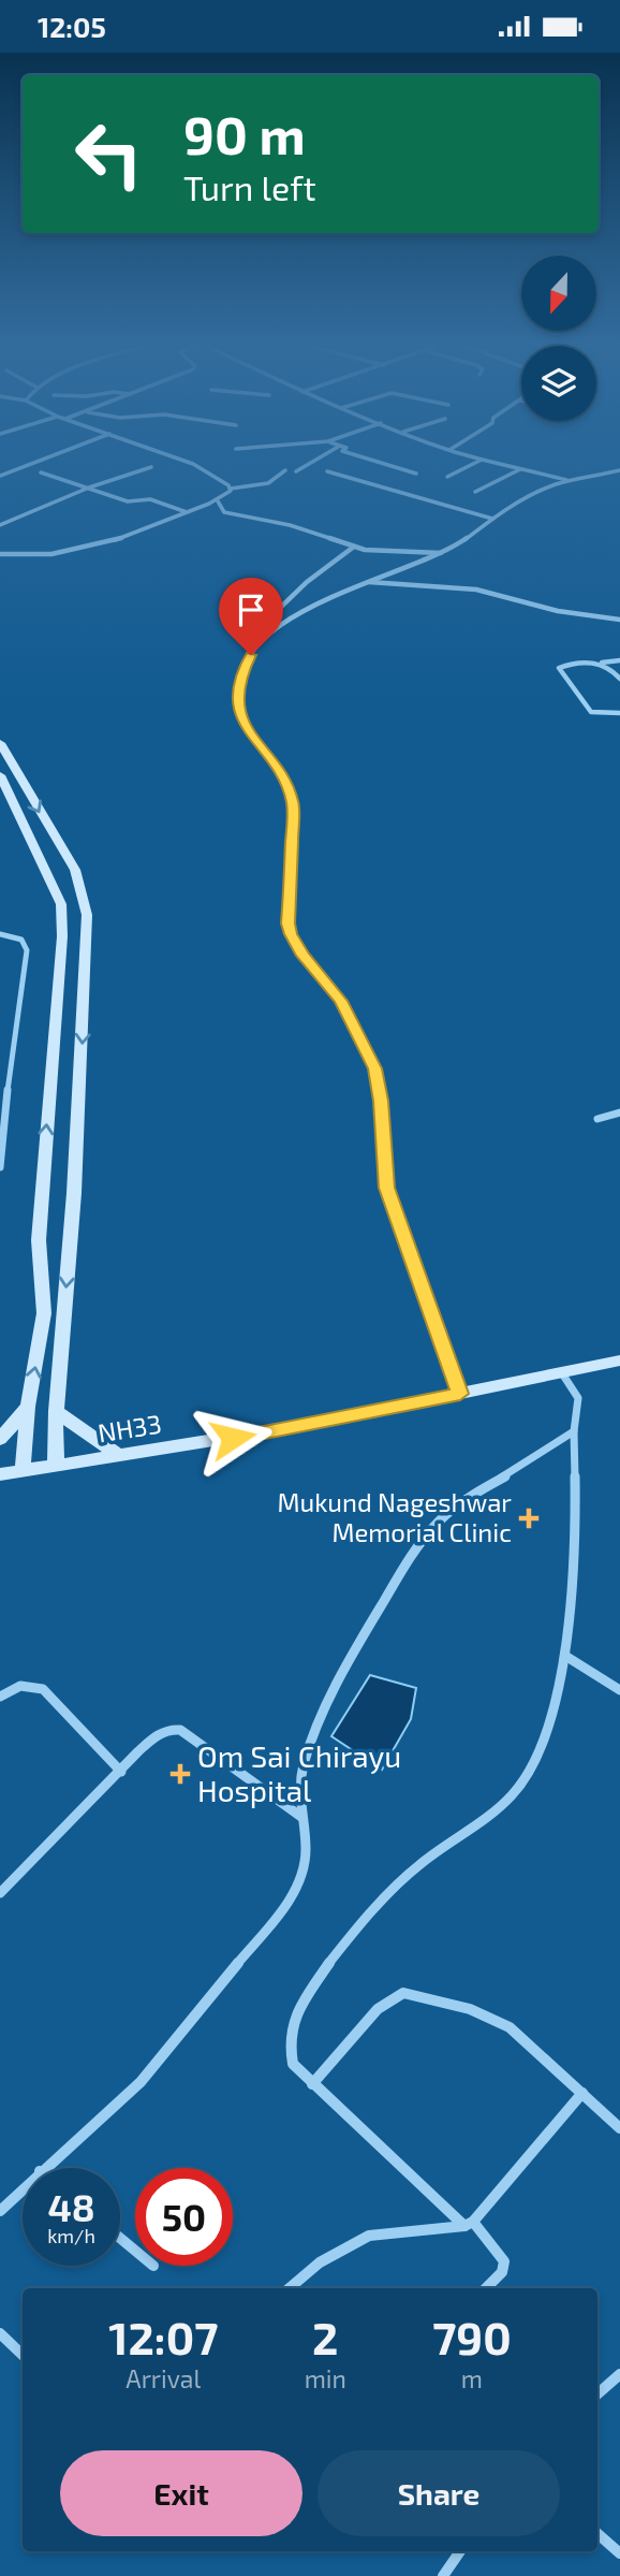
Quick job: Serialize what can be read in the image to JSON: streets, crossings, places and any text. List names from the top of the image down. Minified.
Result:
{"streets":{"main road":["NH33"]},"places":{"health":["Mukund Nageshwar Memorial Clinic","Om Sai Chirayu Hospital"]},"north":"bottom","page":{"status":"12:05","turn":["90 m","Turn left"],"speed":"48 km/h","limit":"50","eta":["12:07","Arrival","2","min","790","m"],"buttons":["Exit","Share"]}}
